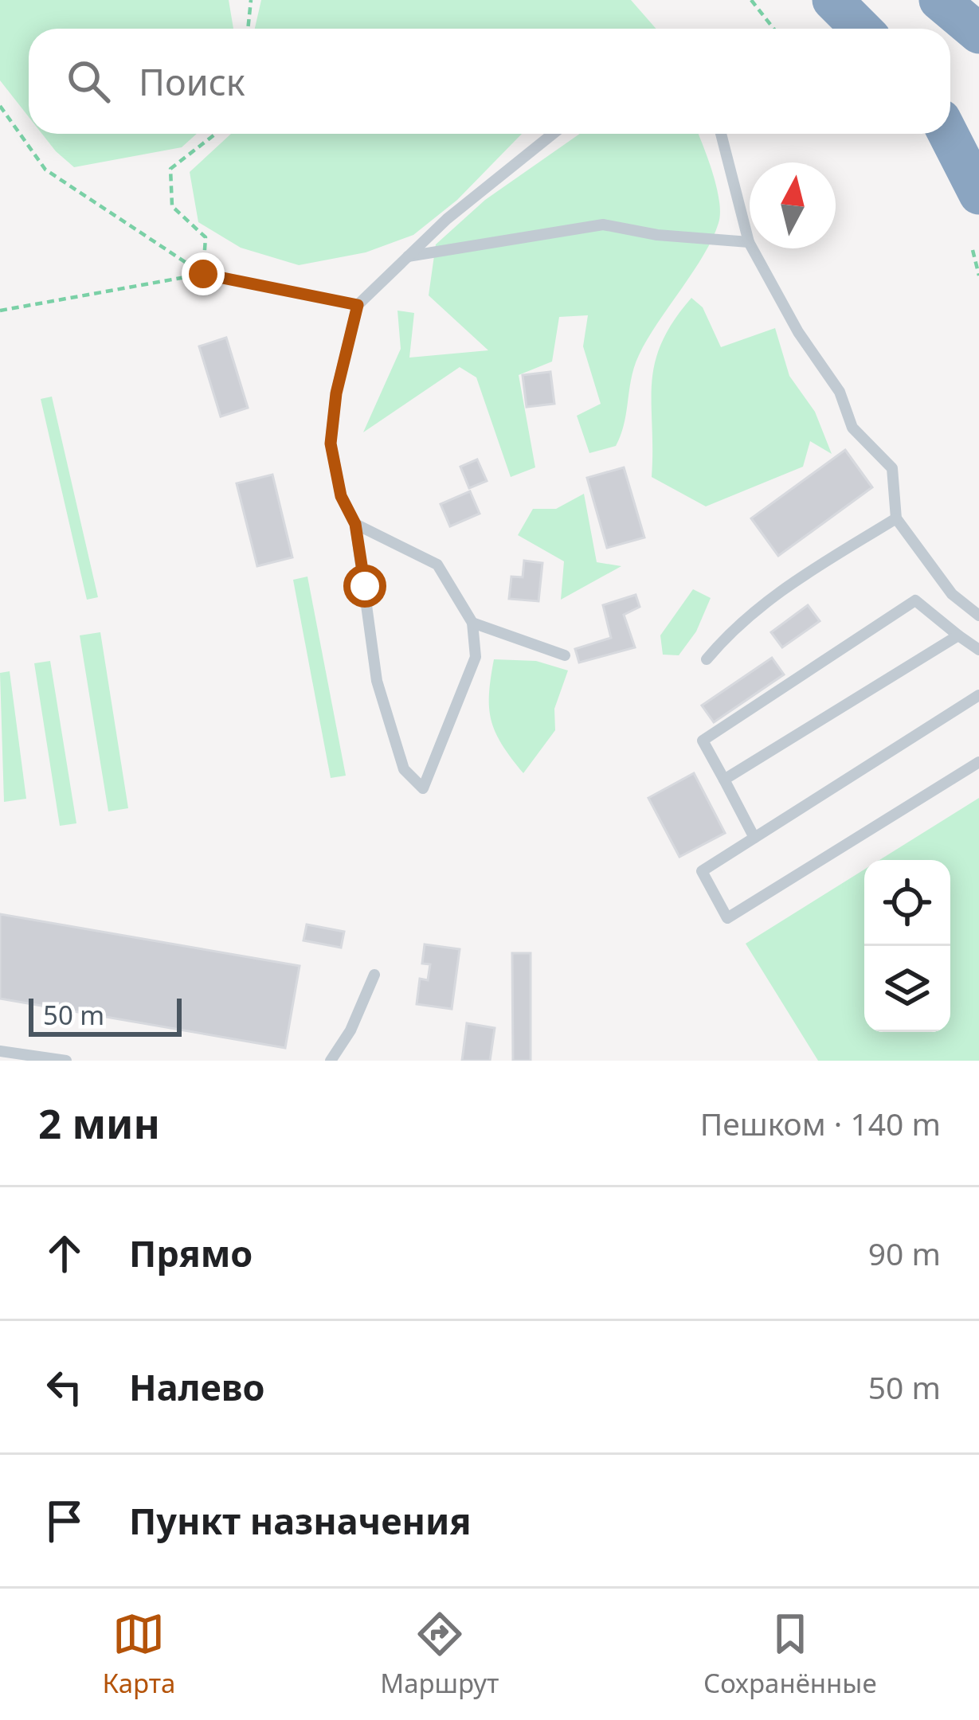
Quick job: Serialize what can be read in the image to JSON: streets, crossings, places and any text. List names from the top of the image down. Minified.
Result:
{"scale_bar":"50 m","north":"top","page":{"search":"Поиск","scale":"50 m","heading":["2 мин","Пешком · 140 m"],"list":[["Прямо","90 m"],["Налево","50 m"],"Пункт назначения"],"nav":["Карта","Маршрут","Сохранённые"]}}
